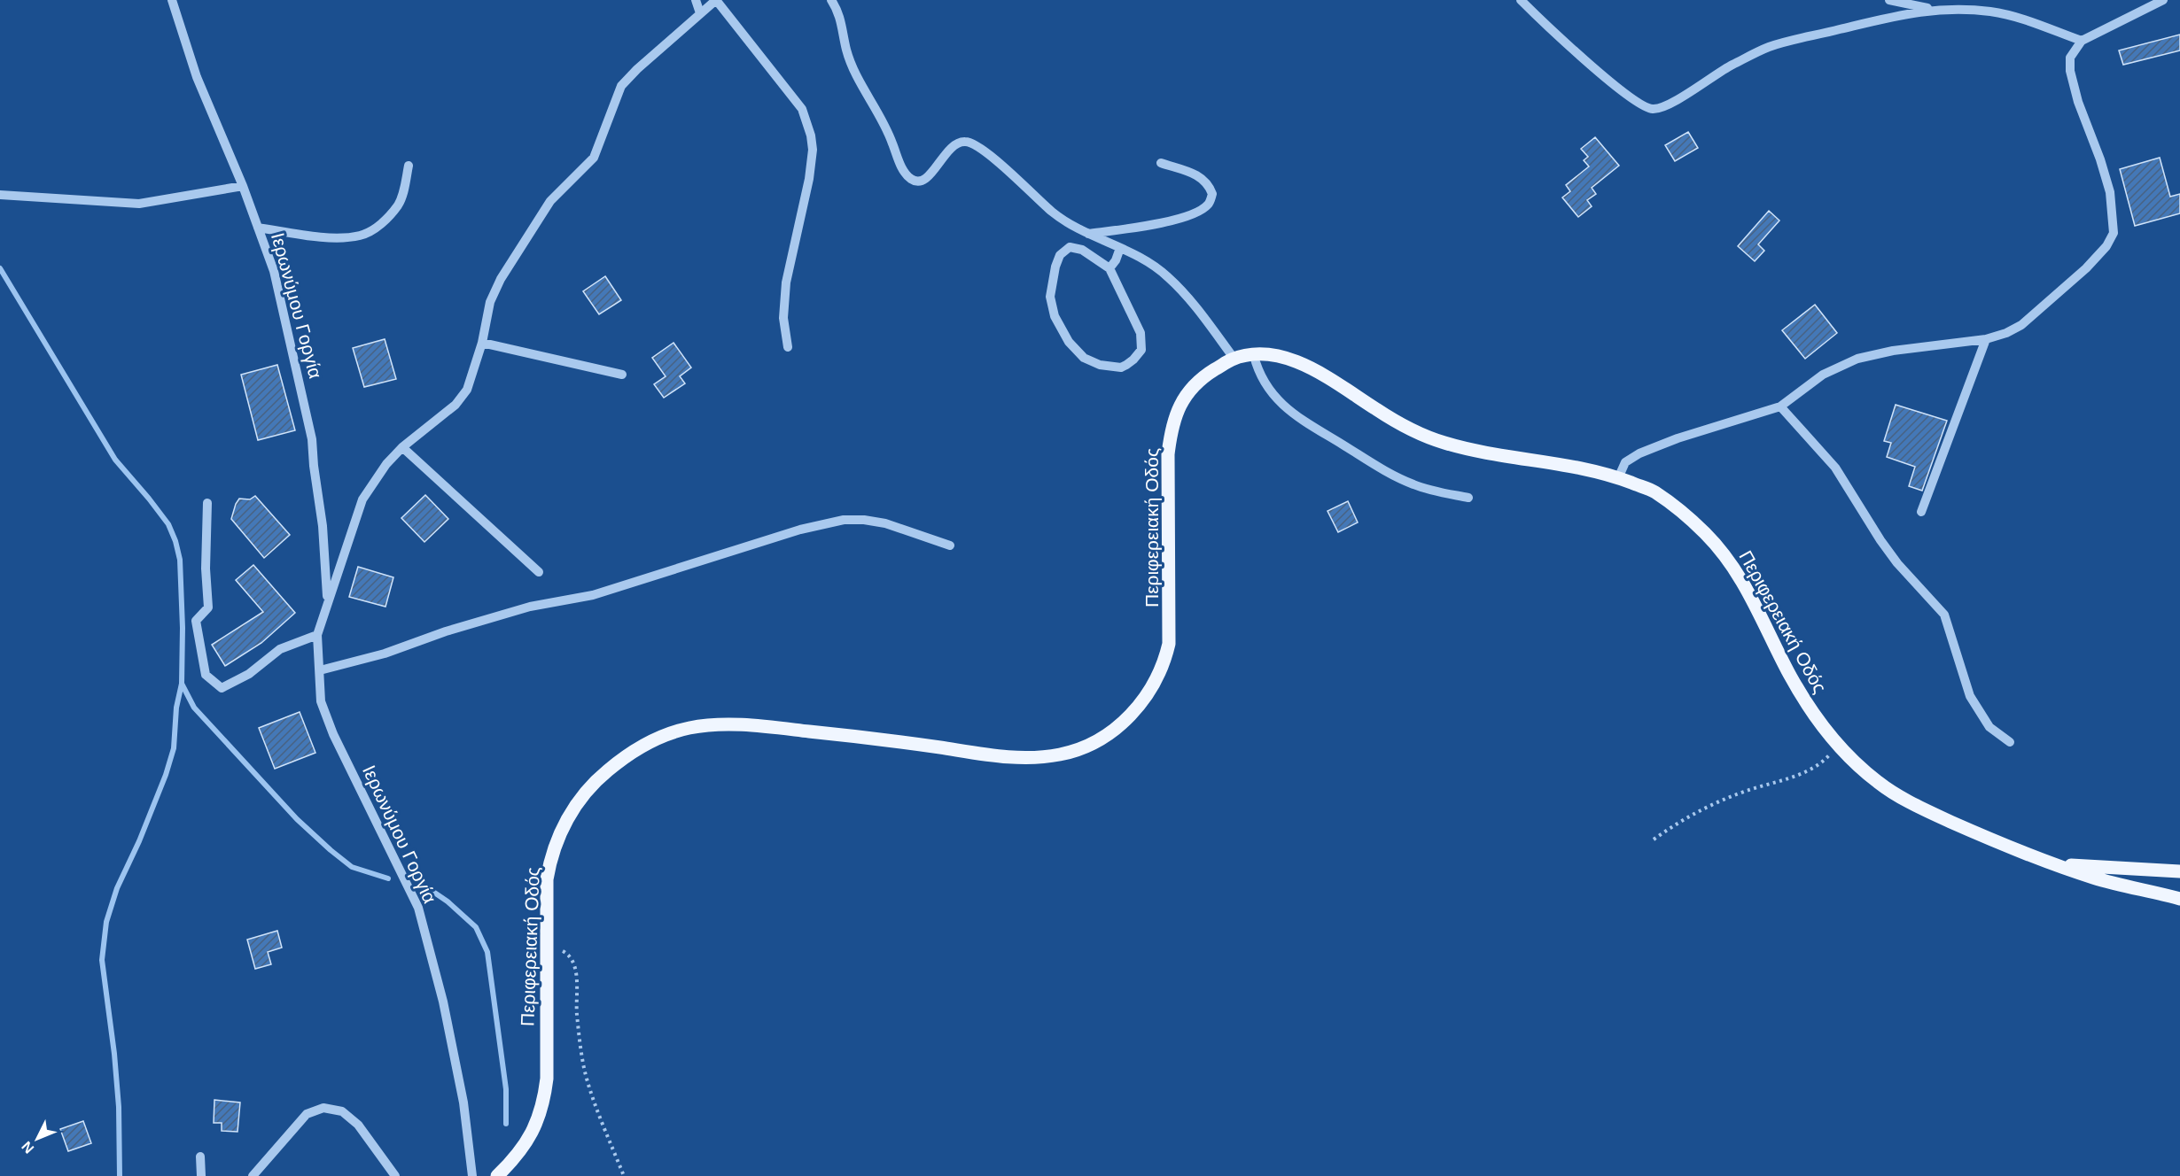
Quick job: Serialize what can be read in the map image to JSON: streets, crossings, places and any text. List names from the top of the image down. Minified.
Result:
{"streets":{"main road":["Περιφερειακή Οδός"],"street":["Ιερωνύμου Γοργία"]},"north":"bottom left"}
